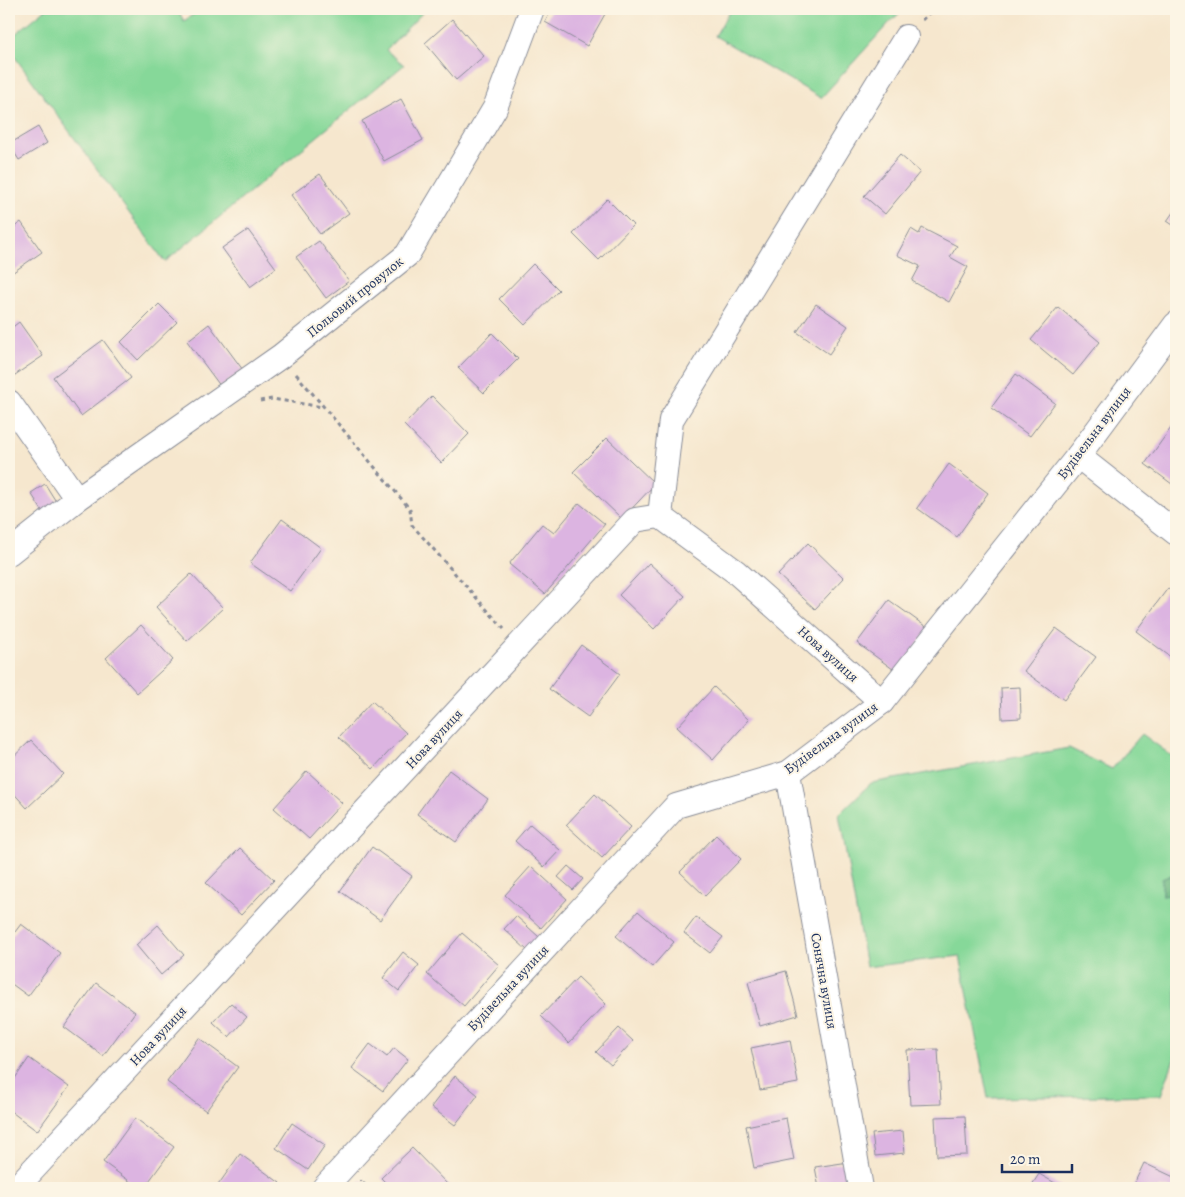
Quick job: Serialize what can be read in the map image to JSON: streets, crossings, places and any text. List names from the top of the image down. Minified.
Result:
{"streets":{"street":["Польовий провулок","Будівельна вулиця","Нова вулиця","Сонячна вулиця"]},"crossings":[["Будівельна вулиця","Нова вулиця"],["Будівельна вулиця","Сонячна вулиця"]],"scale_bar":"20 m"}
